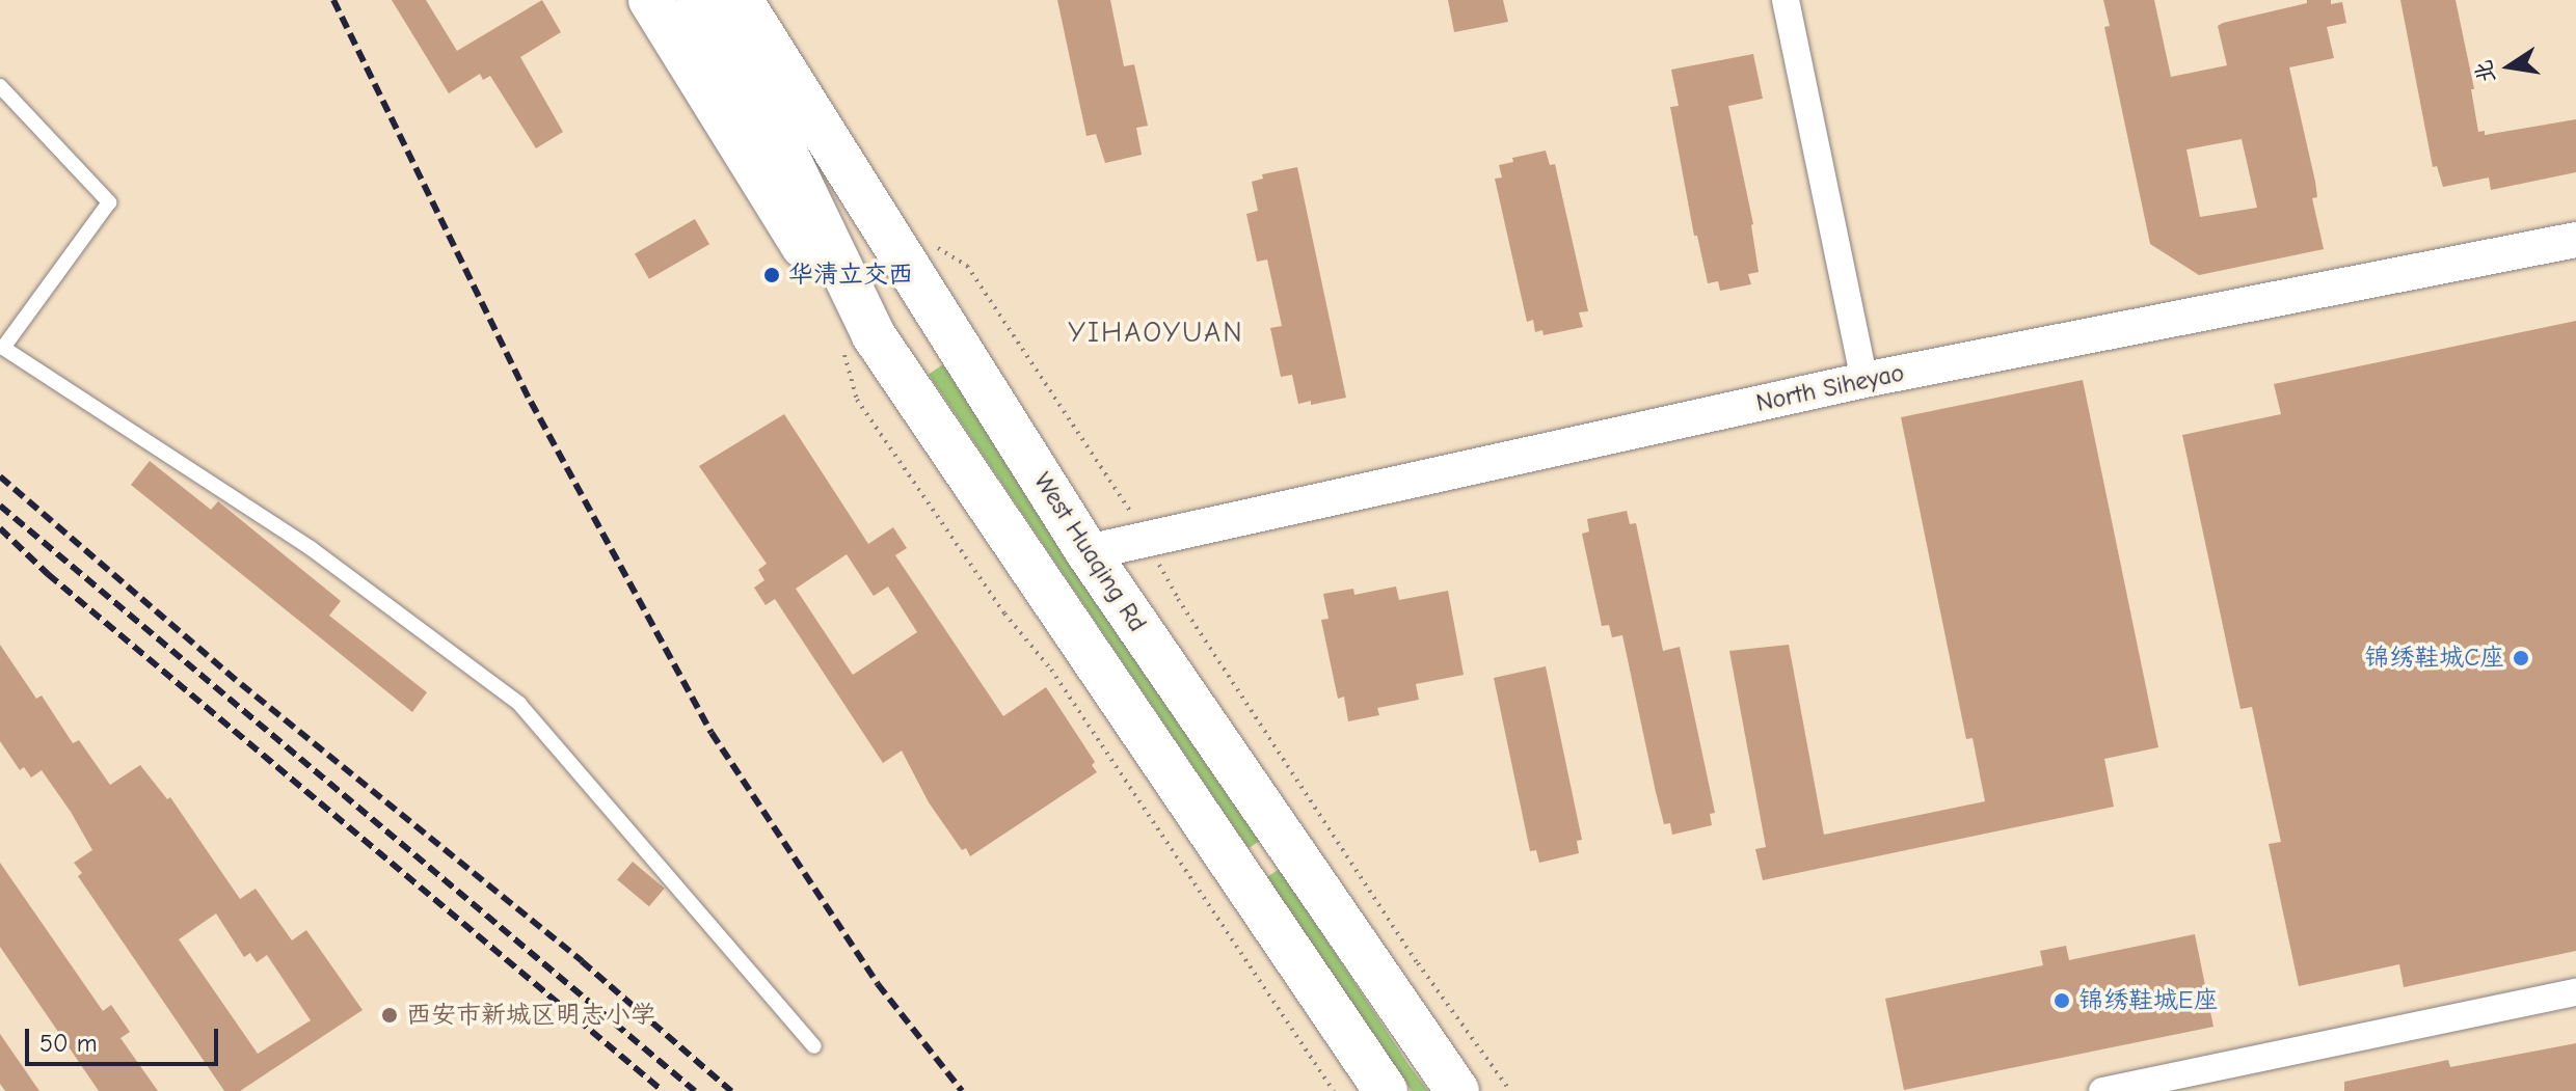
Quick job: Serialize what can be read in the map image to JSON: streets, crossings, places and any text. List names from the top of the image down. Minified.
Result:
{"streets":{"main road":["West Huaqing Rd"],"street":["North Siheyao"]},"crossings":[["North Siheyao","West Huaqing Rd"]],"districts":["YIHAOYUAN"],"places":["华清立交西","锦绣鞋城C座","锦绣鞋城E座","西安市新城区明志小学"],"scale_bar":"50 m","north":"left"}
